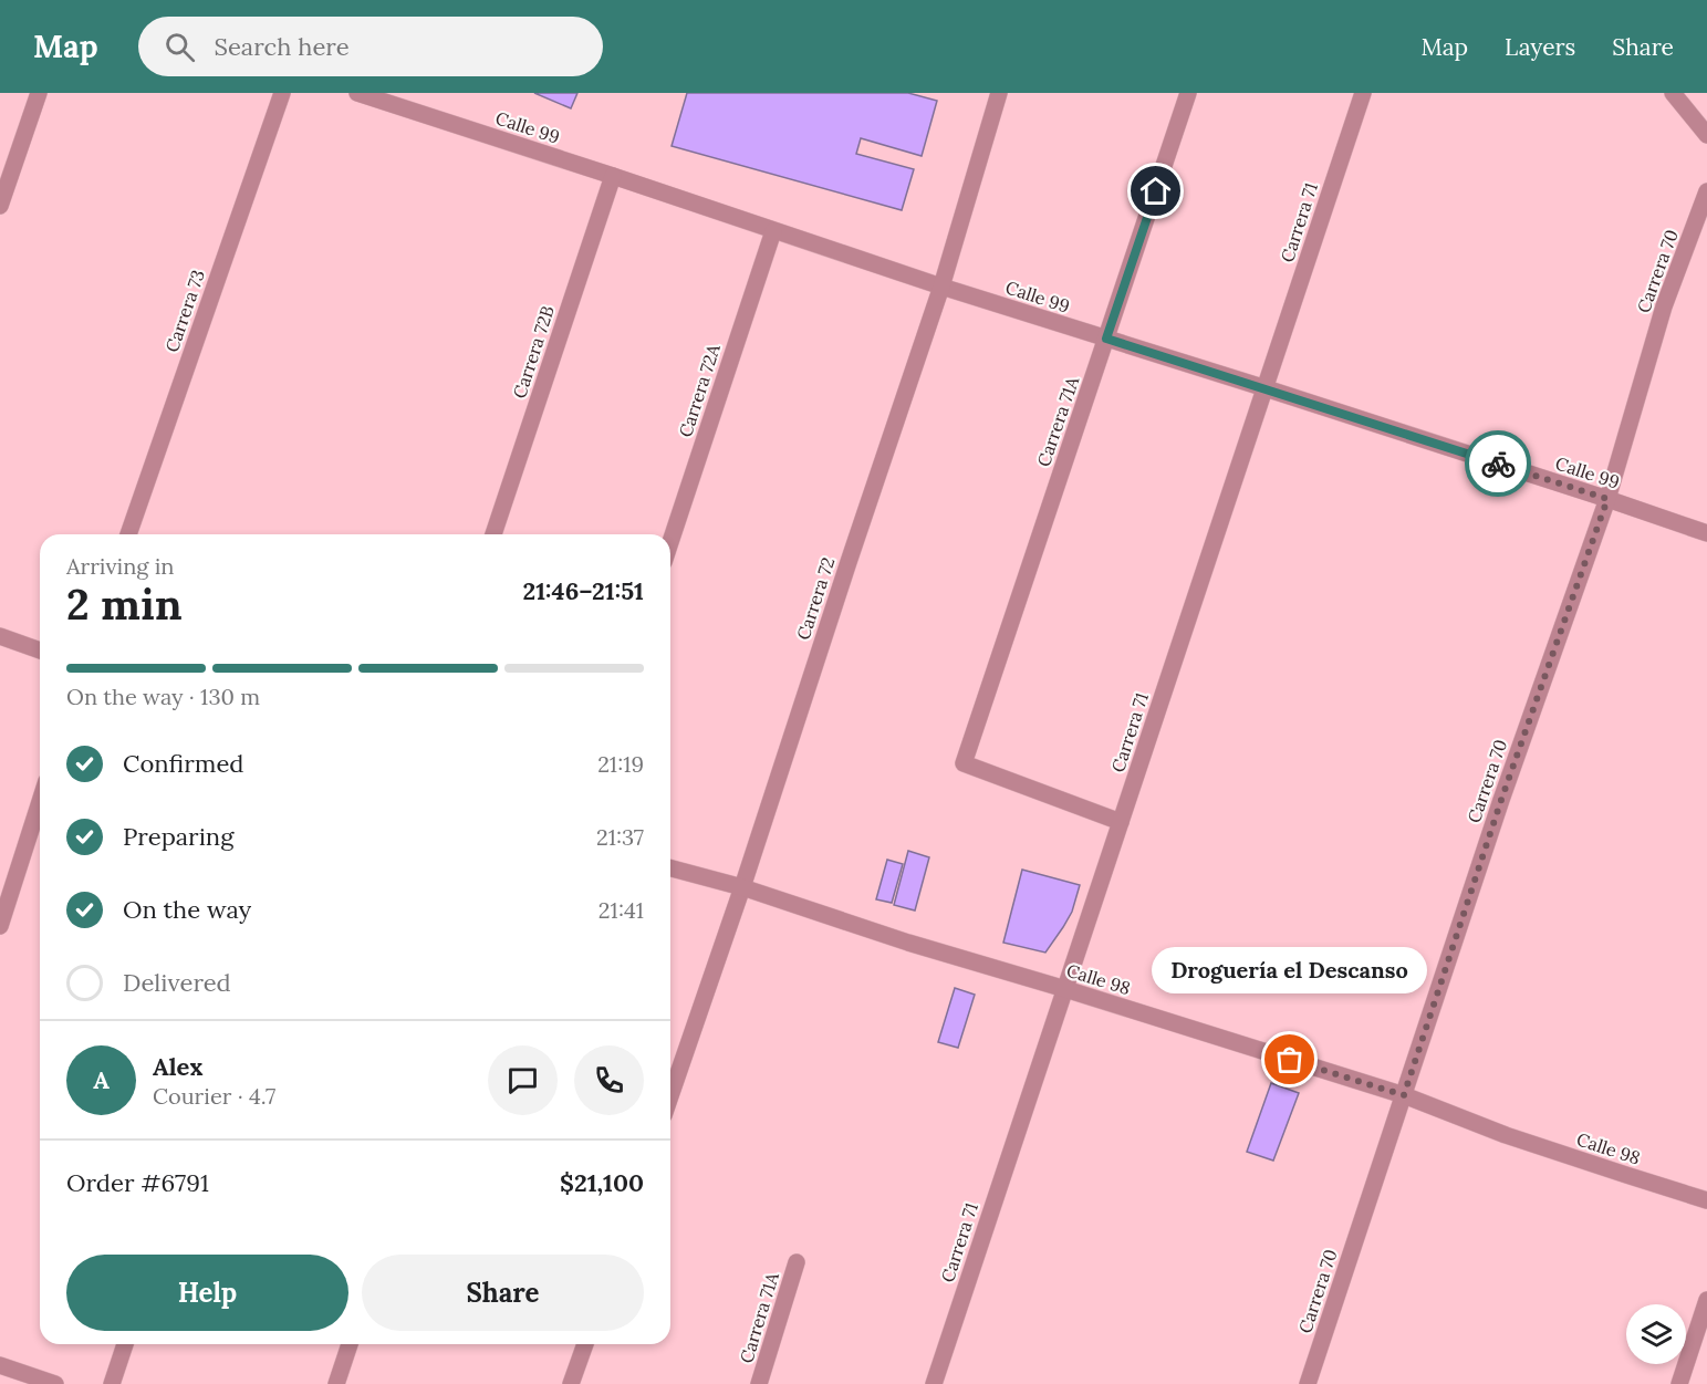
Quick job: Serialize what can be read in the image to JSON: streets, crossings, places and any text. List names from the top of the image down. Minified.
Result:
{"streets":{"street":["Calle 99","Carrera 71","Carrera 70","Carrera 73","Carrera 72B","Carrera 72A","Carrera 71A","Carrera 72","Calle 98"]},"crossings":[["Calle 99","Carrera 71"],["Calle 99","Carrera 70"],["Calle 99","Carrera 72B"],["Calle 99","Carrera 72A"],["Calle 99","Carrera 71A"],["Calle 99","Carrera 72"],["Carrera 71","Carrera 71A"],["Carrera 71","Calle 98"],["Carrera 70","Calle 98"],["Carrera 72","Calle 98"]],"places":["Droguería el Descanso"],"page":{"header":"Map","search":"Search here","nav":["Map","Layers","Share"],"heading":["2 min","Arriving in","21:46–21:51"],"panel":["Alex","Courier · 4.7","Order #6791","$21,100"],"bar":"On the way · 130 m","list":[["Confirmed","21:19"],["Preparing","21:37"],["On the way","21:41"],"Delivered"],"bubble":"Droguería el Descanso","round":"A","buttons":["Help","Share"]}}
